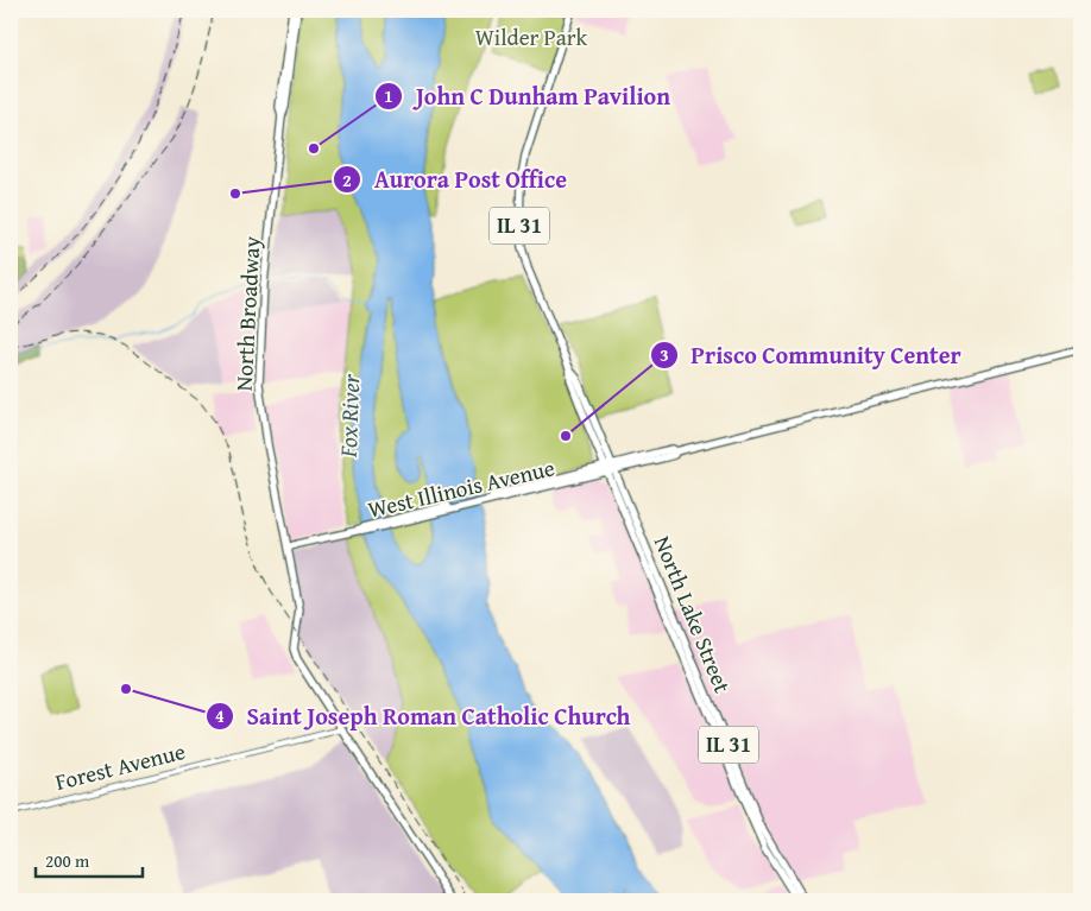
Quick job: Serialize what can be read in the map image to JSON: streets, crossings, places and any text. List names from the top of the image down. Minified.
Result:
{"streets":{"main road":["IL 31","North Broadway","West Illinois Avenue","North Lake Street"],"street":["Forest Avenue"]},"crossings":[["North Broadway","West Illinois Avenue"],["North Broadway","Forest Avenue"],["West Illinois Avenue","North Lake Street"]],"water":["Fox River"],"parks":["Wilder Park"],"places":["John C Dunham Pavilion","Aurora Post Office","Prisco Community Center","Saint Joseph Roman Catholic Church"],"scale_bar":"200 m"}
